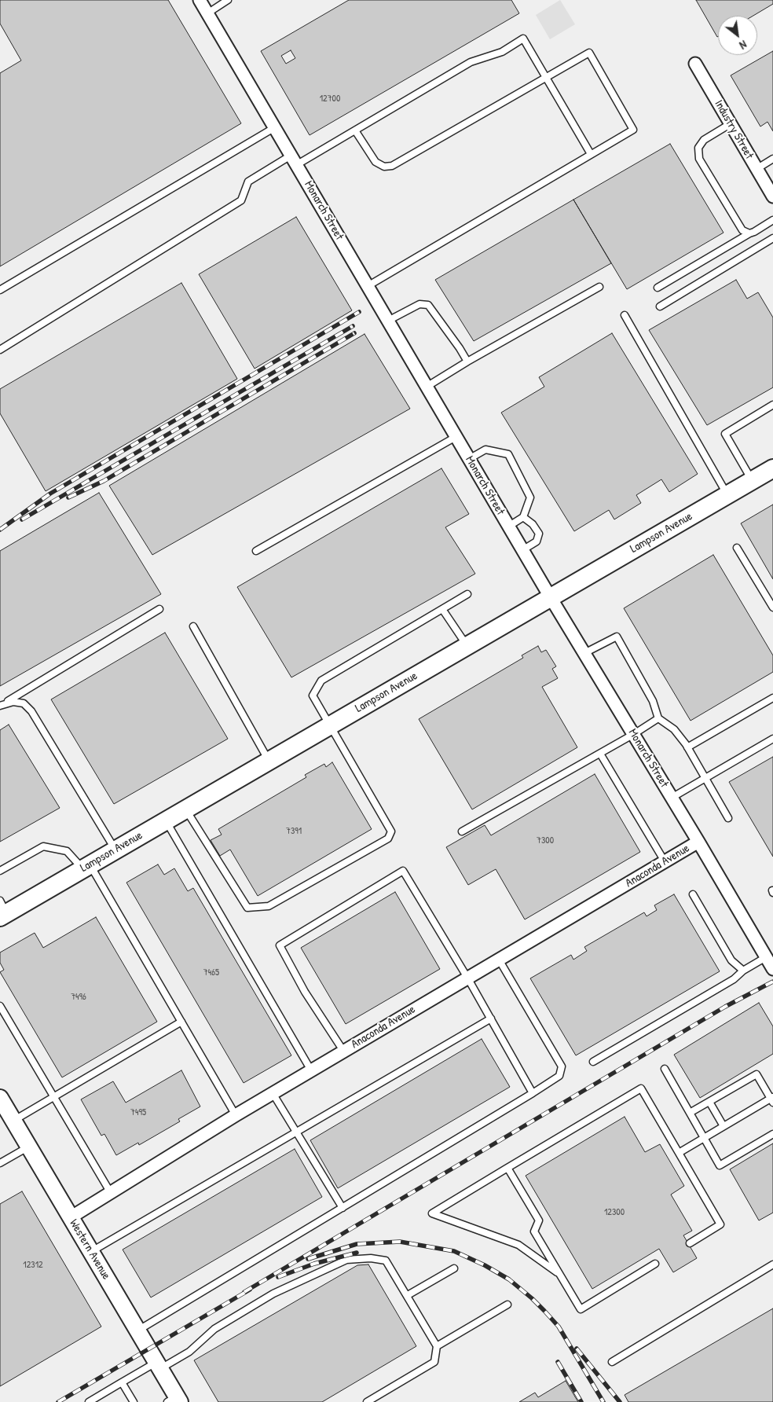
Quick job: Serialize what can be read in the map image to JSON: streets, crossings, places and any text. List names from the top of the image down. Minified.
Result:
{"streets":{"main road":["Lampson Avenue"],"street":["Industry Street","Monarch Street","Anaconda Avenue","Western Avenue"]},"crossings":[["Monarch Street","Lampson Avenue"],["Monarch Street","Anaconda Avenue"],["Anaconda Avenue","Western Avenue"]],"house_numbers":["12700","7391","7300","7465","7496","7495","12300","12312"],"north":"bottom right"}
